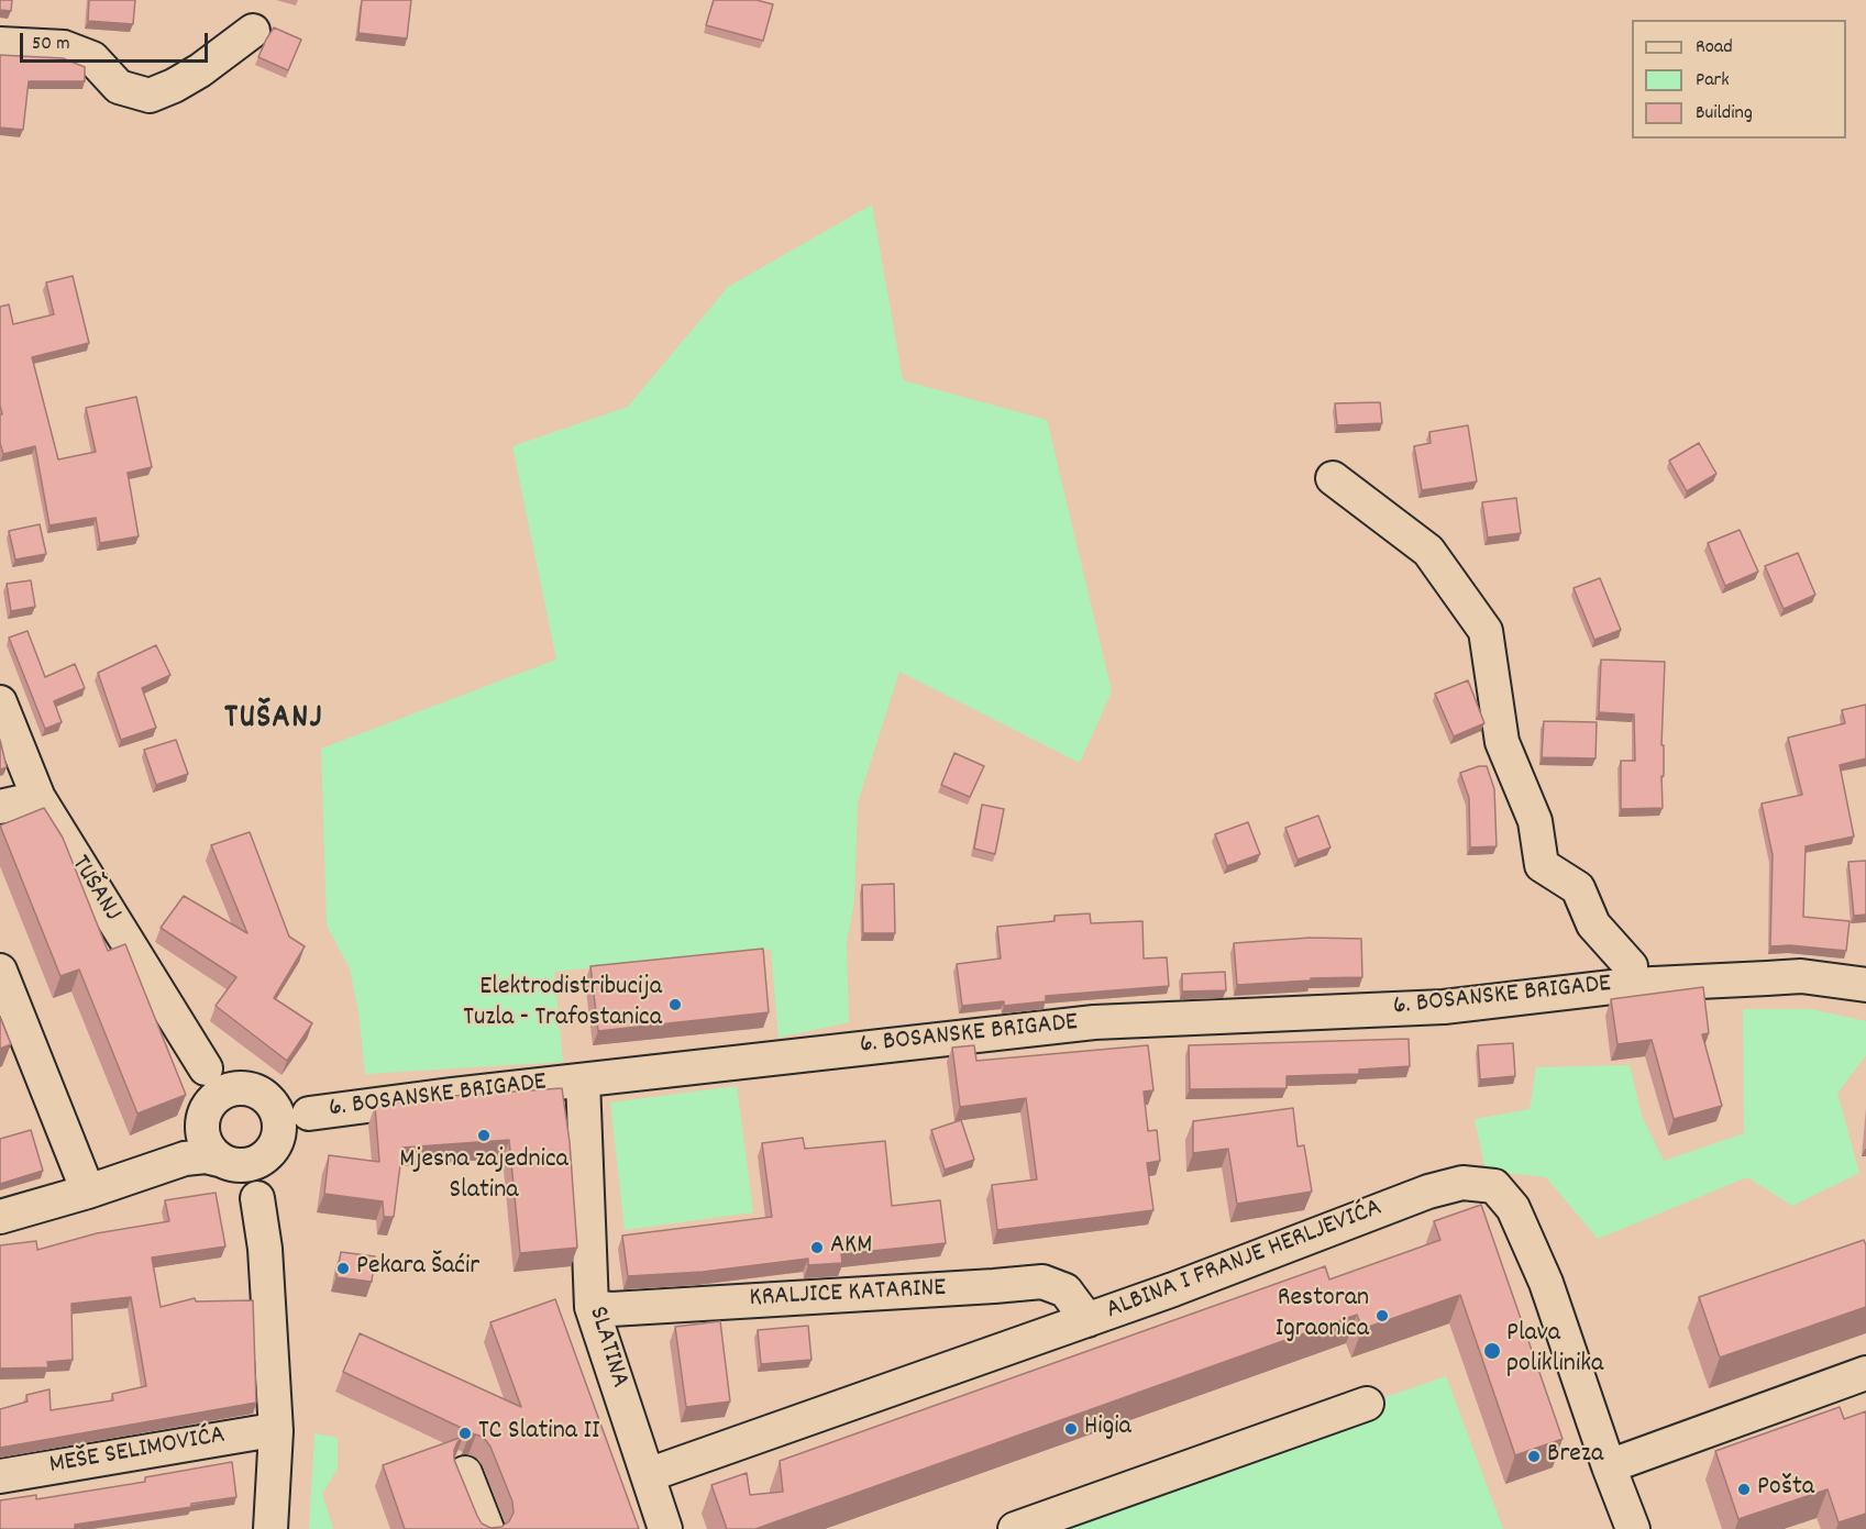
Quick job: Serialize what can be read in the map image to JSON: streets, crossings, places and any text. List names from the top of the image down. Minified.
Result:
{"streets":{"street":["TUŠANJ","6. BOSANSKE BRIGADE","ALBINA I FRANJE HERLJEVIĆA","KRALJICE KATARINE","SLATINA","MEŠE SELIMOVIĆA"]},"crossings":[["6. BOSANSKE BRIGADE","SLATINA"],["ALBINA I FRANJE HERLJEVIĆA","KRALJICE KATARINE"],["ALBINA I FRANJE HERLJEVIĆA","SLATINA"],["KRALJICE KATARINE","SLATINA"]],"districts":["TUŠANJ"],"places":["Elektrodistribucija Tuzla - Trafostanica","Mjesna zajednica Slatina","AKM","Pekara Šaćir","Restoran Igraonica","Plava poliklinika","Higia","TC Slatina II","Breza","Pošta"],"legend":["Road","Park","Building"],"scale_bar":"50 m"}
